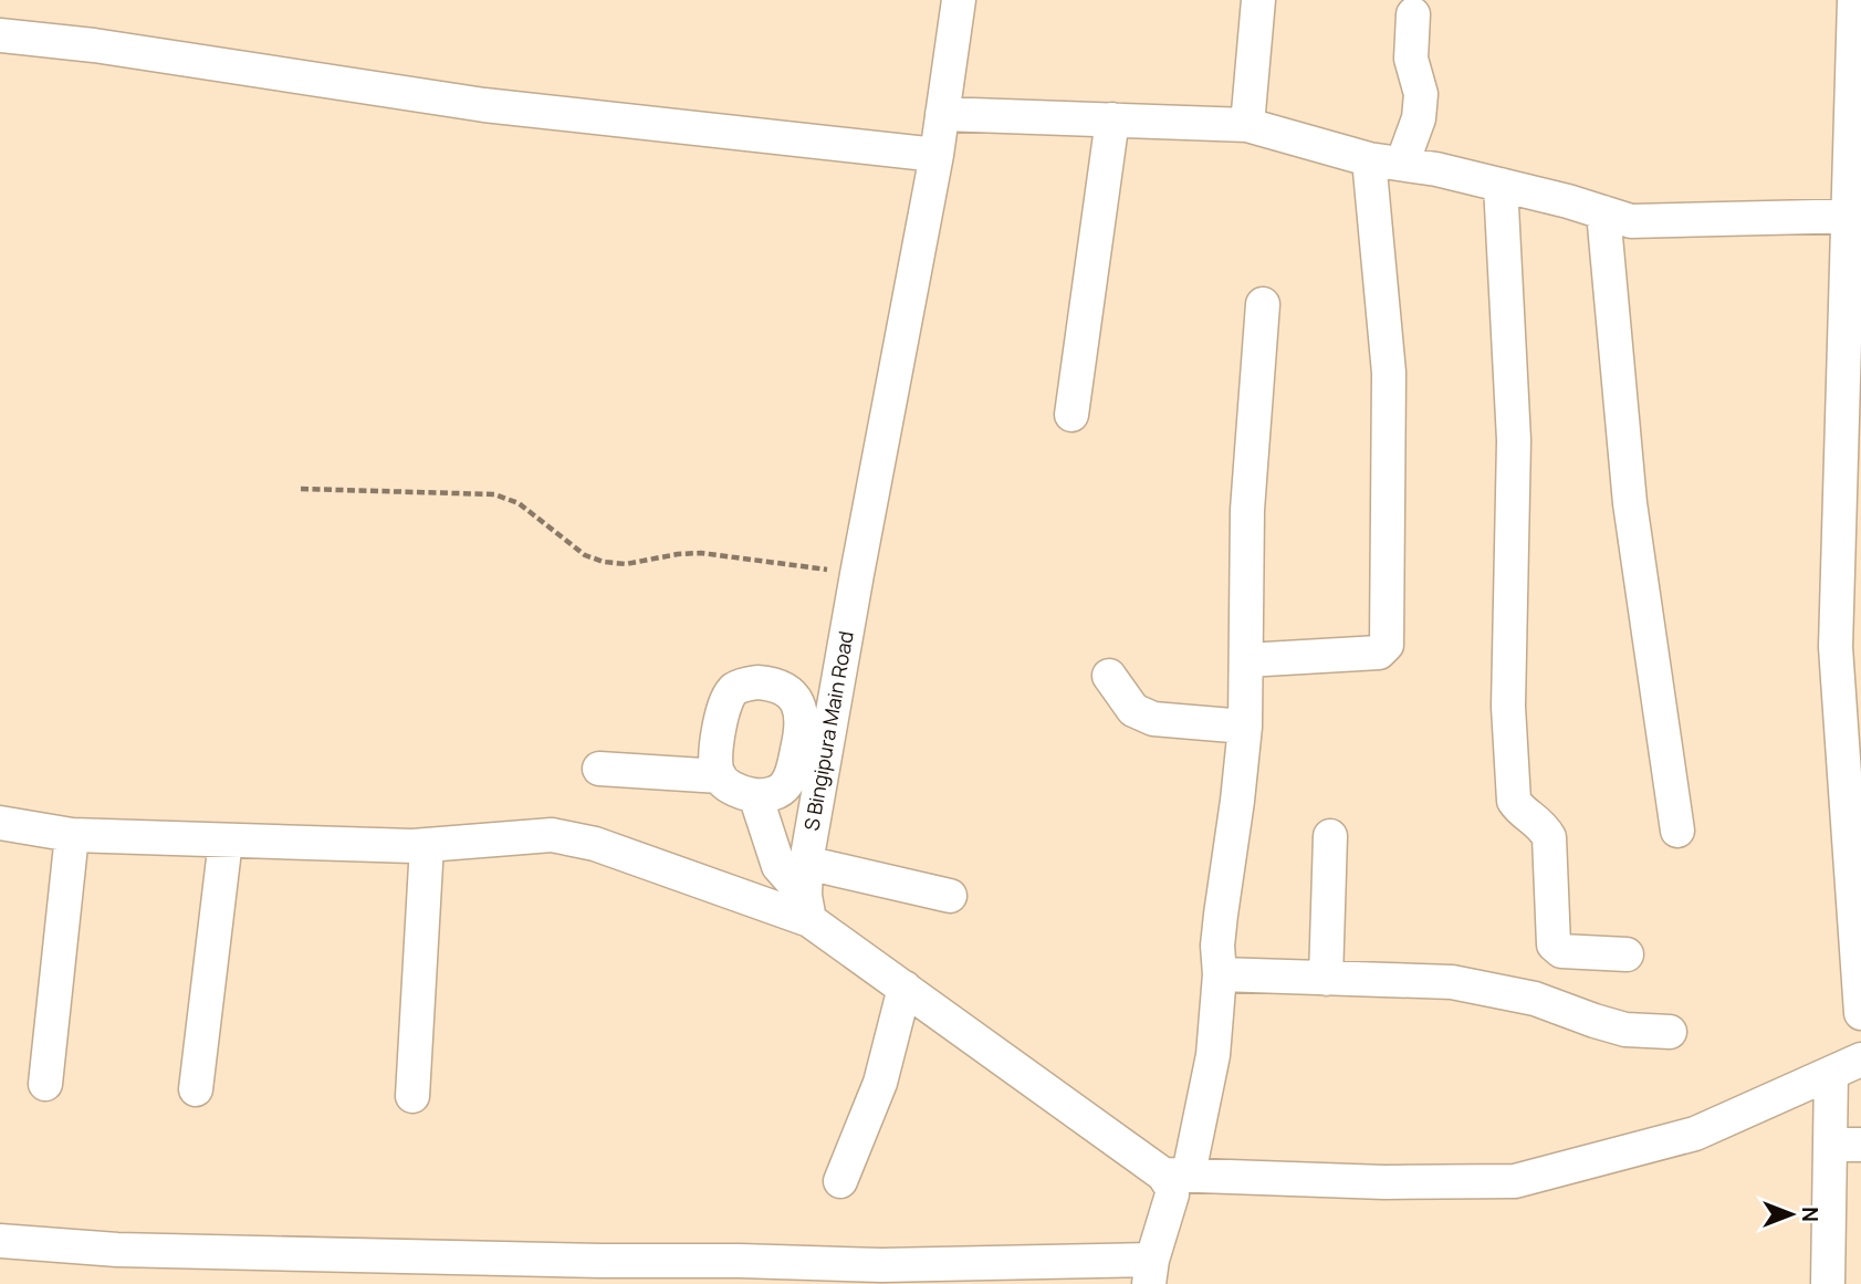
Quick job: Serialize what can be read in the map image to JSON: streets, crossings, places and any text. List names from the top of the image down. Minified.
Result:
{"streets":{"street":["S Bingipura Main Road"]},"north":"right"}
